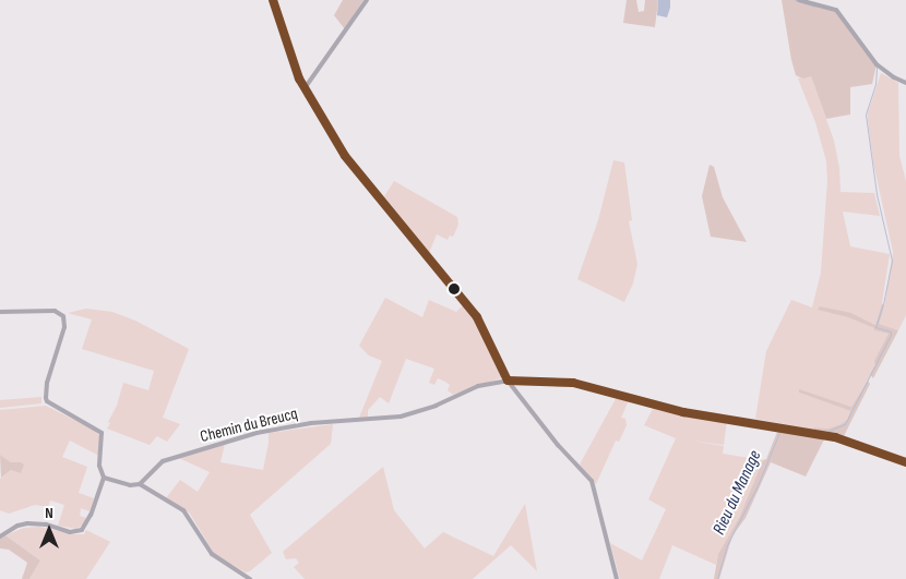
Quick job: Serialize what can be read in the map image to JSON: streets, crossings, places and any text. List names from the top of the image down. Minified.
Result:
{"streets":{"street":["Chemin du Breucq"]},"water":["Rieu du Manage"],"north":"top"}
